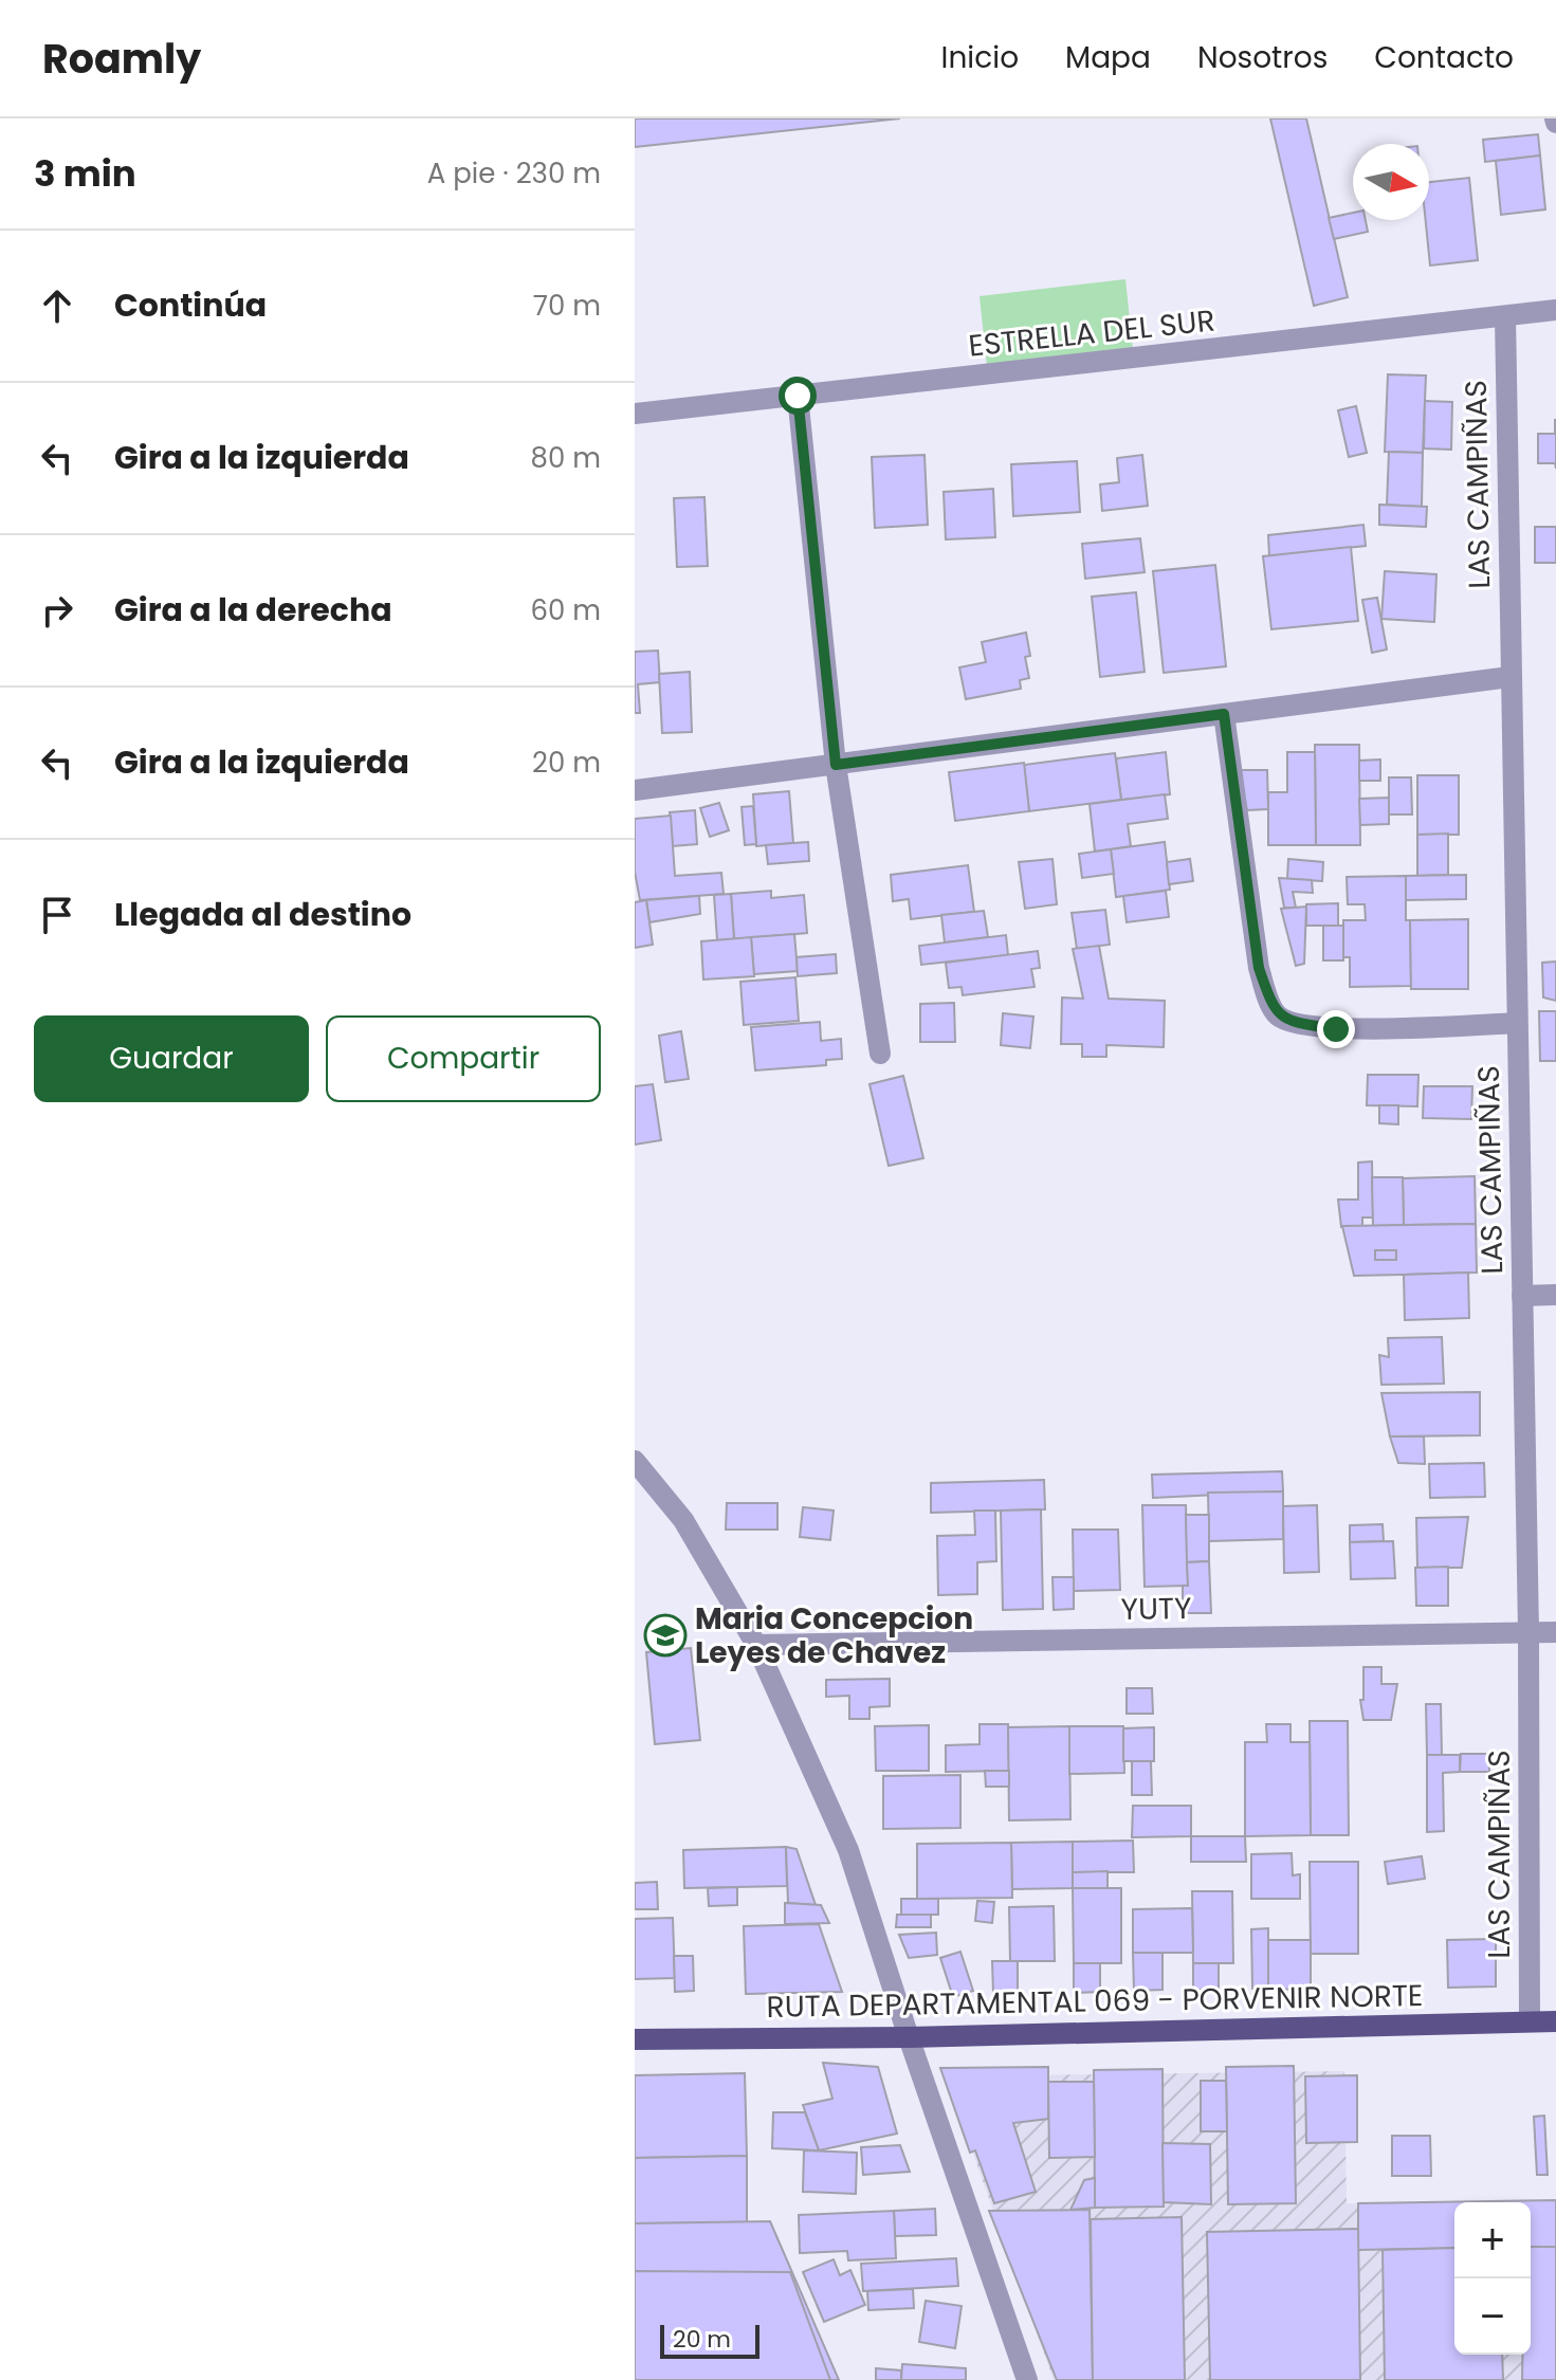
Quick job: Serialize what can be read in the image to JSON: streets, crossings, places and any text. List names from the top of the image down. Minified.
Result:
{"streets":{"main road":["RUTA DEPARTAMENTAL 069 - PORVENIR NORTE"],"street":["ESTRELLA DEL SUR","LAS CAMPIÑAS","YUTY"]},"crossings":[["ESTRELLA DEL SUR","LAS CAMPIÑAS"],["LAS CAMPIÑAS","YUTY"],["LAS CAMPIÑAS","RUTA DEPARTAMENTAL 069 - PORVENIR NORTE"]],"places":{"school or university":["Maria Concepcion Leyes de Chavez"]},"scale_bar":"20 m","north":"right","page":{"header":"Roamly","nav":["Inicio","Mapa","Nosotros","Contacto"],"heading":["3 min","A pie · 230 m"],"list":[["Continúa","70 m"],["Gira a la izquierda","80 m"],["Gira a la derecha","60 m"],["Gira a la izquierda","20 m"],"Llegada al destino"],"buttons":["Guardar","Compartir"],"map_buttons":["+","−"],"scale":"20 m"}}
